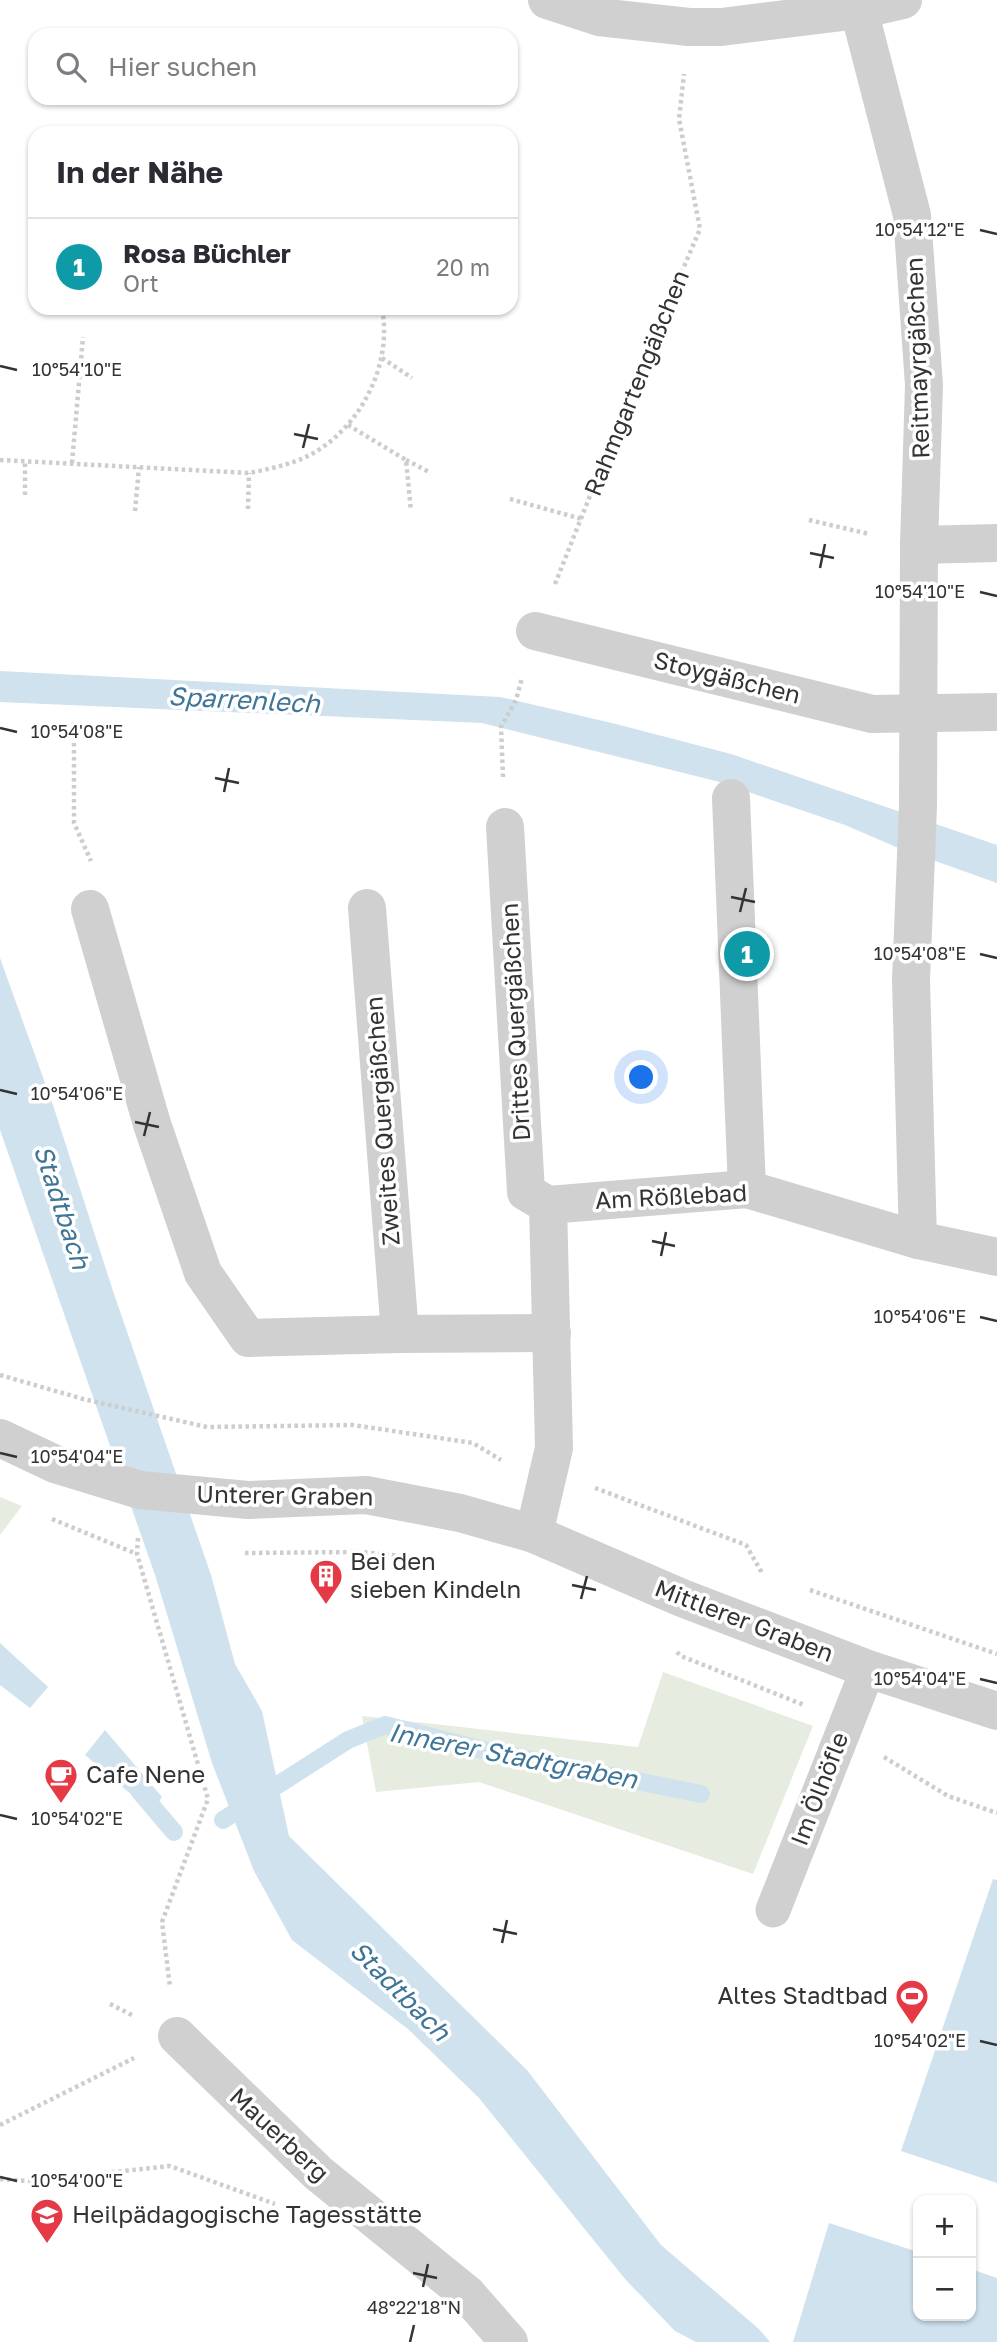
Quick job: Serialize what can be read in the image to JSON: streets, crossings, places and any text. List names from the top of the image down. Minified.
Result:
{"streets":{"street":["Reitmayrgäßchen","Stoygäßchen","Drittes Quergäßchen","Zweites Quergäßchen","Am Rößlebad","Unterer Graben","Mittlerer Graben","Mauerberg"],"lane":["Im Ölhöfle"],"path":["Rahmgartengäßchen"]},"crossings":[["Reitmayrgäßchen","Stoygäßchen"],["Reitmayrgäßchen","Am Rößlebad"],["Rahmgartengäßchen","Stoygäßchen"],["Drittes Quergäßchen","Am Rößlebad"],["Unterer Graben","Mittlerer Graben"],["Mittlerer Graben","Im Ölhöfle"]],"water":["Sparrenlech","Stadtbach","Innerer Stadtgraben"],"places":{"building":["Bei den sieben Kindeln"],"cafe":["Cafe Nene"],"sports":["Altes Stadtbad"],"school or university":["Heilpädagogische Tagesstätte"]},"page":{"search":"Hier suchen","heading":"In der Nähe","list":[{"mark":"1","name":"Rosa Büchler","note":"Ort","value":"20 m"}],"pins":"1","map_buttons":["+","−"]},"coordinates":["10°54'12\"E","10°54'10\"E","10°54'08\"E","10°54'06\"E","10°54'04\"E","10°54'02\"E","10°54'00\"E","48°22'18\"N"]}
